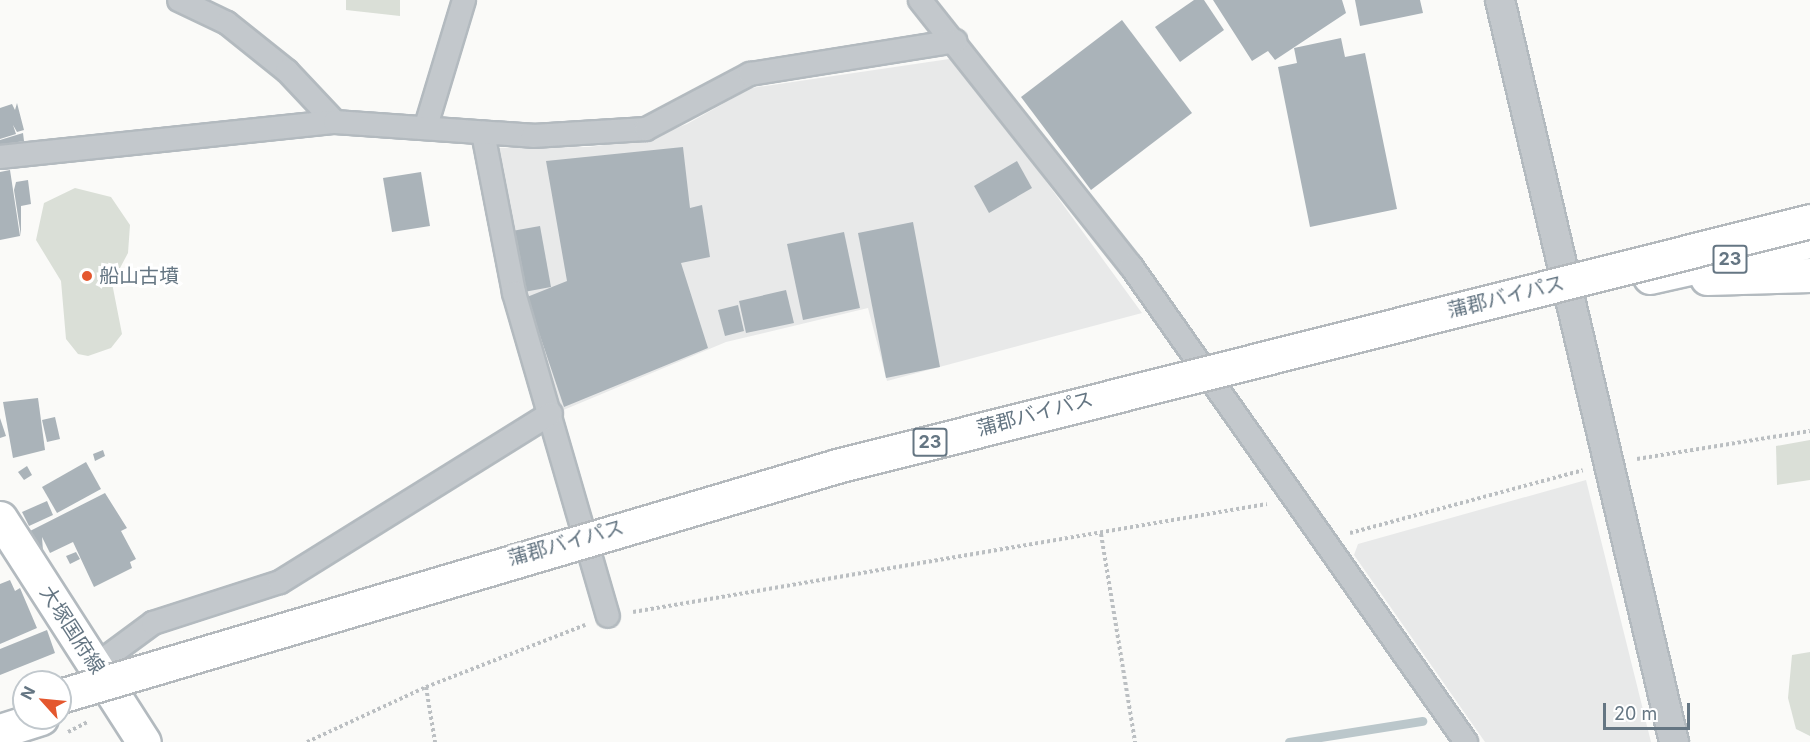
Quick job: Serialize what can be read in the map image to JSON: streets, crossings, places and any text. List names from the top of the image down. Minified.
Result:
{"streets":{"main road":["23","蒲郡バイパス","大塚国府線"]},"places":["船山古墳"],"scale_bar":"20 m","north":"top left"}
